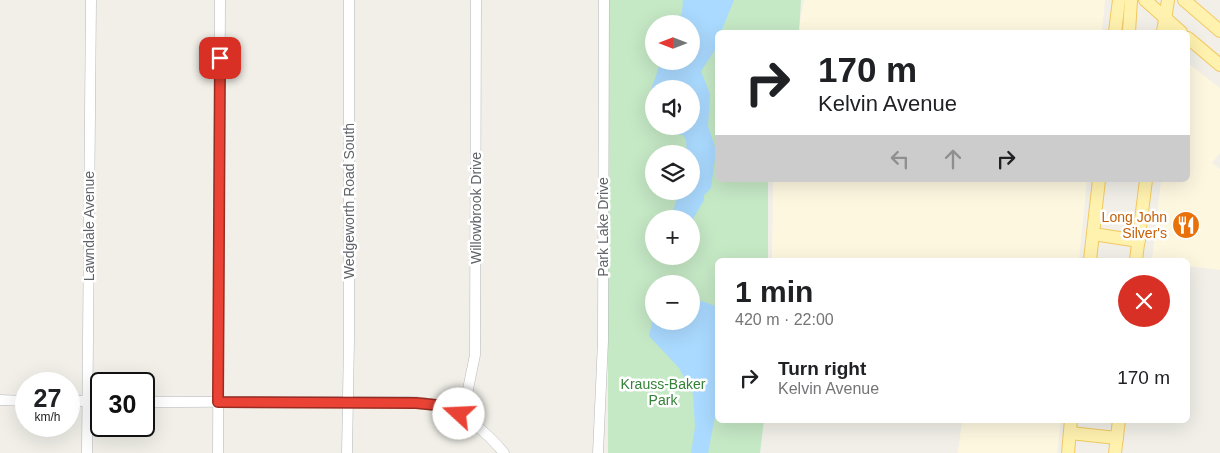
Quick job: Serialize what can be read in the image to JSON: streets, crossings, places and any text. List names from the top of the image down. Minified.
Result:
{"streets":{"street":["Wedgeworth Road South","Willowbrook Drive","Lawndale Avenue","Park Lake Drive"]},"parks":["Krauss-Baker Park"],"places":{"restaurant":["Long John Silver's"]},"north":"left","page":{"map_buttons":["+","−"],"turn":["170 m","Kelvin Avenue"],"heading":["1 min","420 m · 22:00"],"list":[{"name":"Turn right","note":"Kelvin Avenue","value":"170 m"}],"speed":"27 km/h","limit":"30"}}
